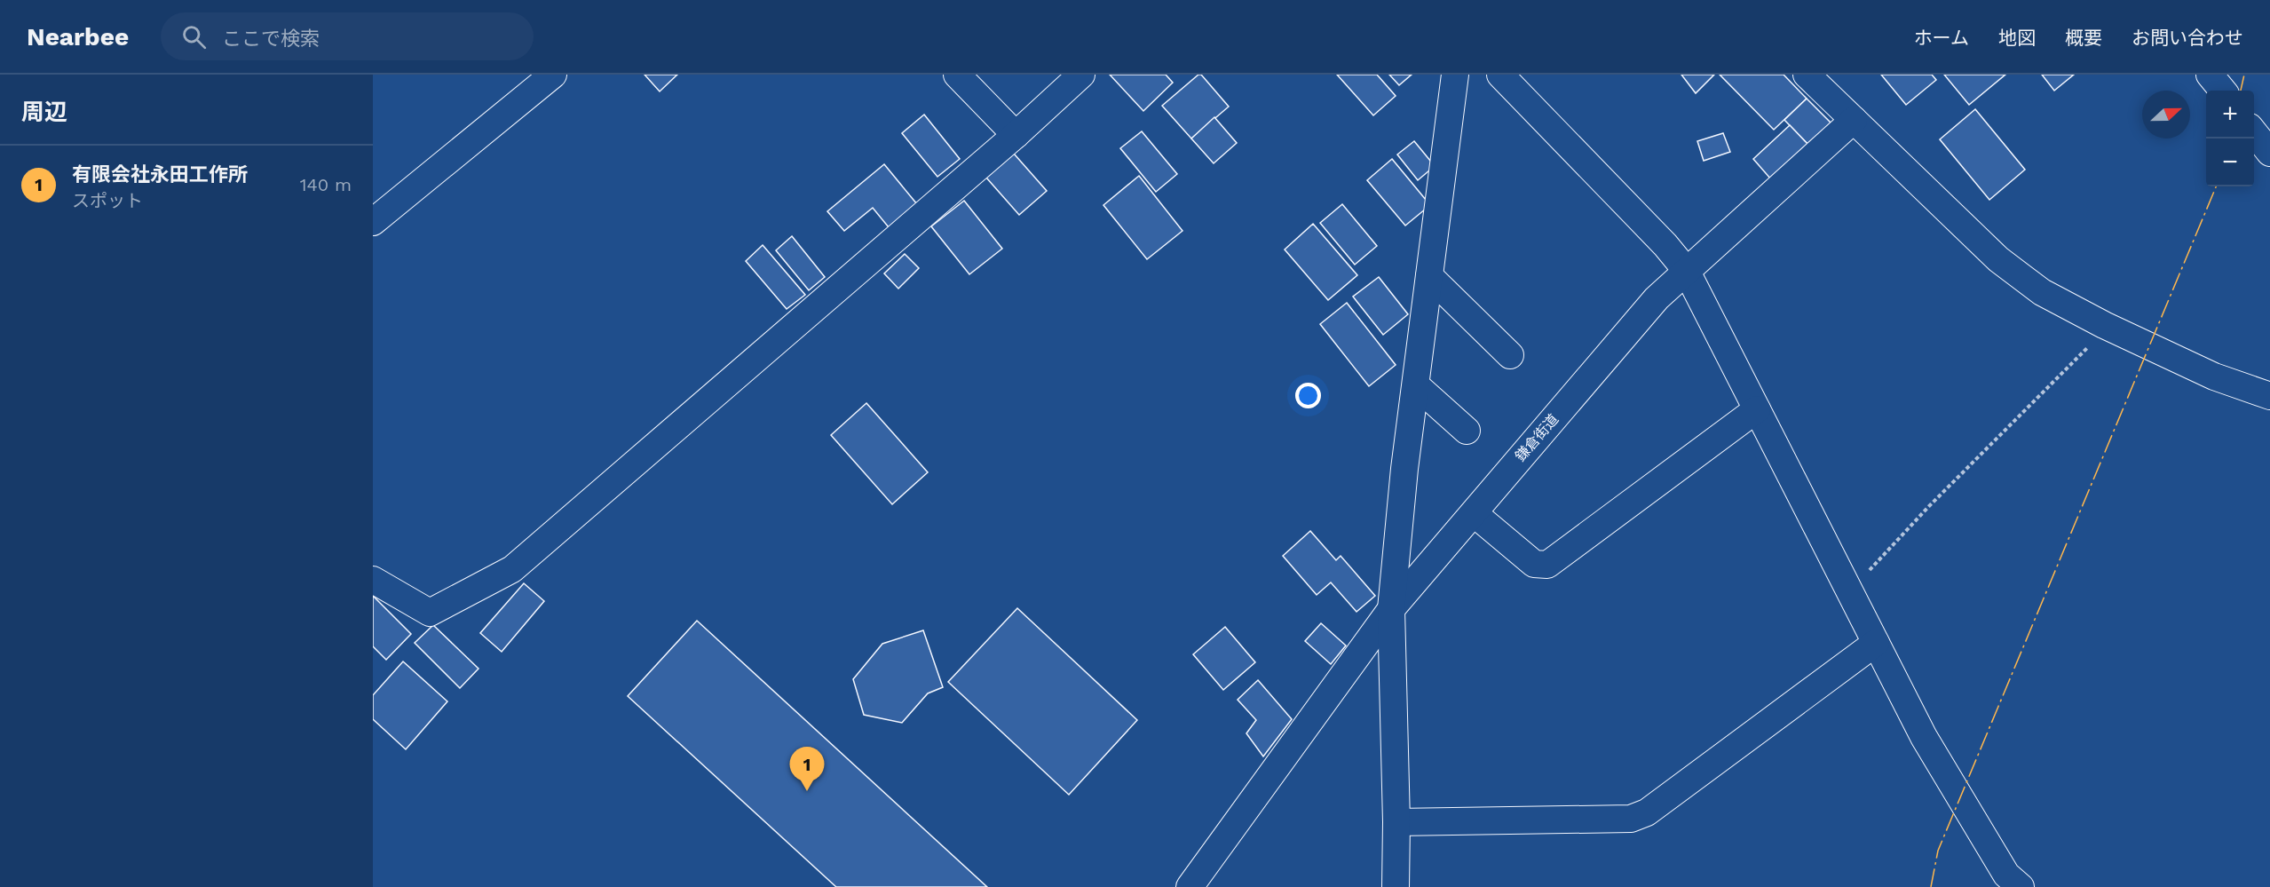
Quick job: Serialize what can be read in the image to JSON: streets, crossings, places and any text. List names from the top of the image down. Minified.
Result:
{"streets":{"street":["鎌倉街道"]},"north":"right","page":{"header":"Nearbee","search":"ここで検索","nav":["ホーム","地図","概要","お問い合わせ"],"heading":"周辺","map_buttons":["+","−"],"list":[{"mark":"1","name":"有限会社永田工作所","note":"スポット","value":"140 m"}],"pins":"1"}}
